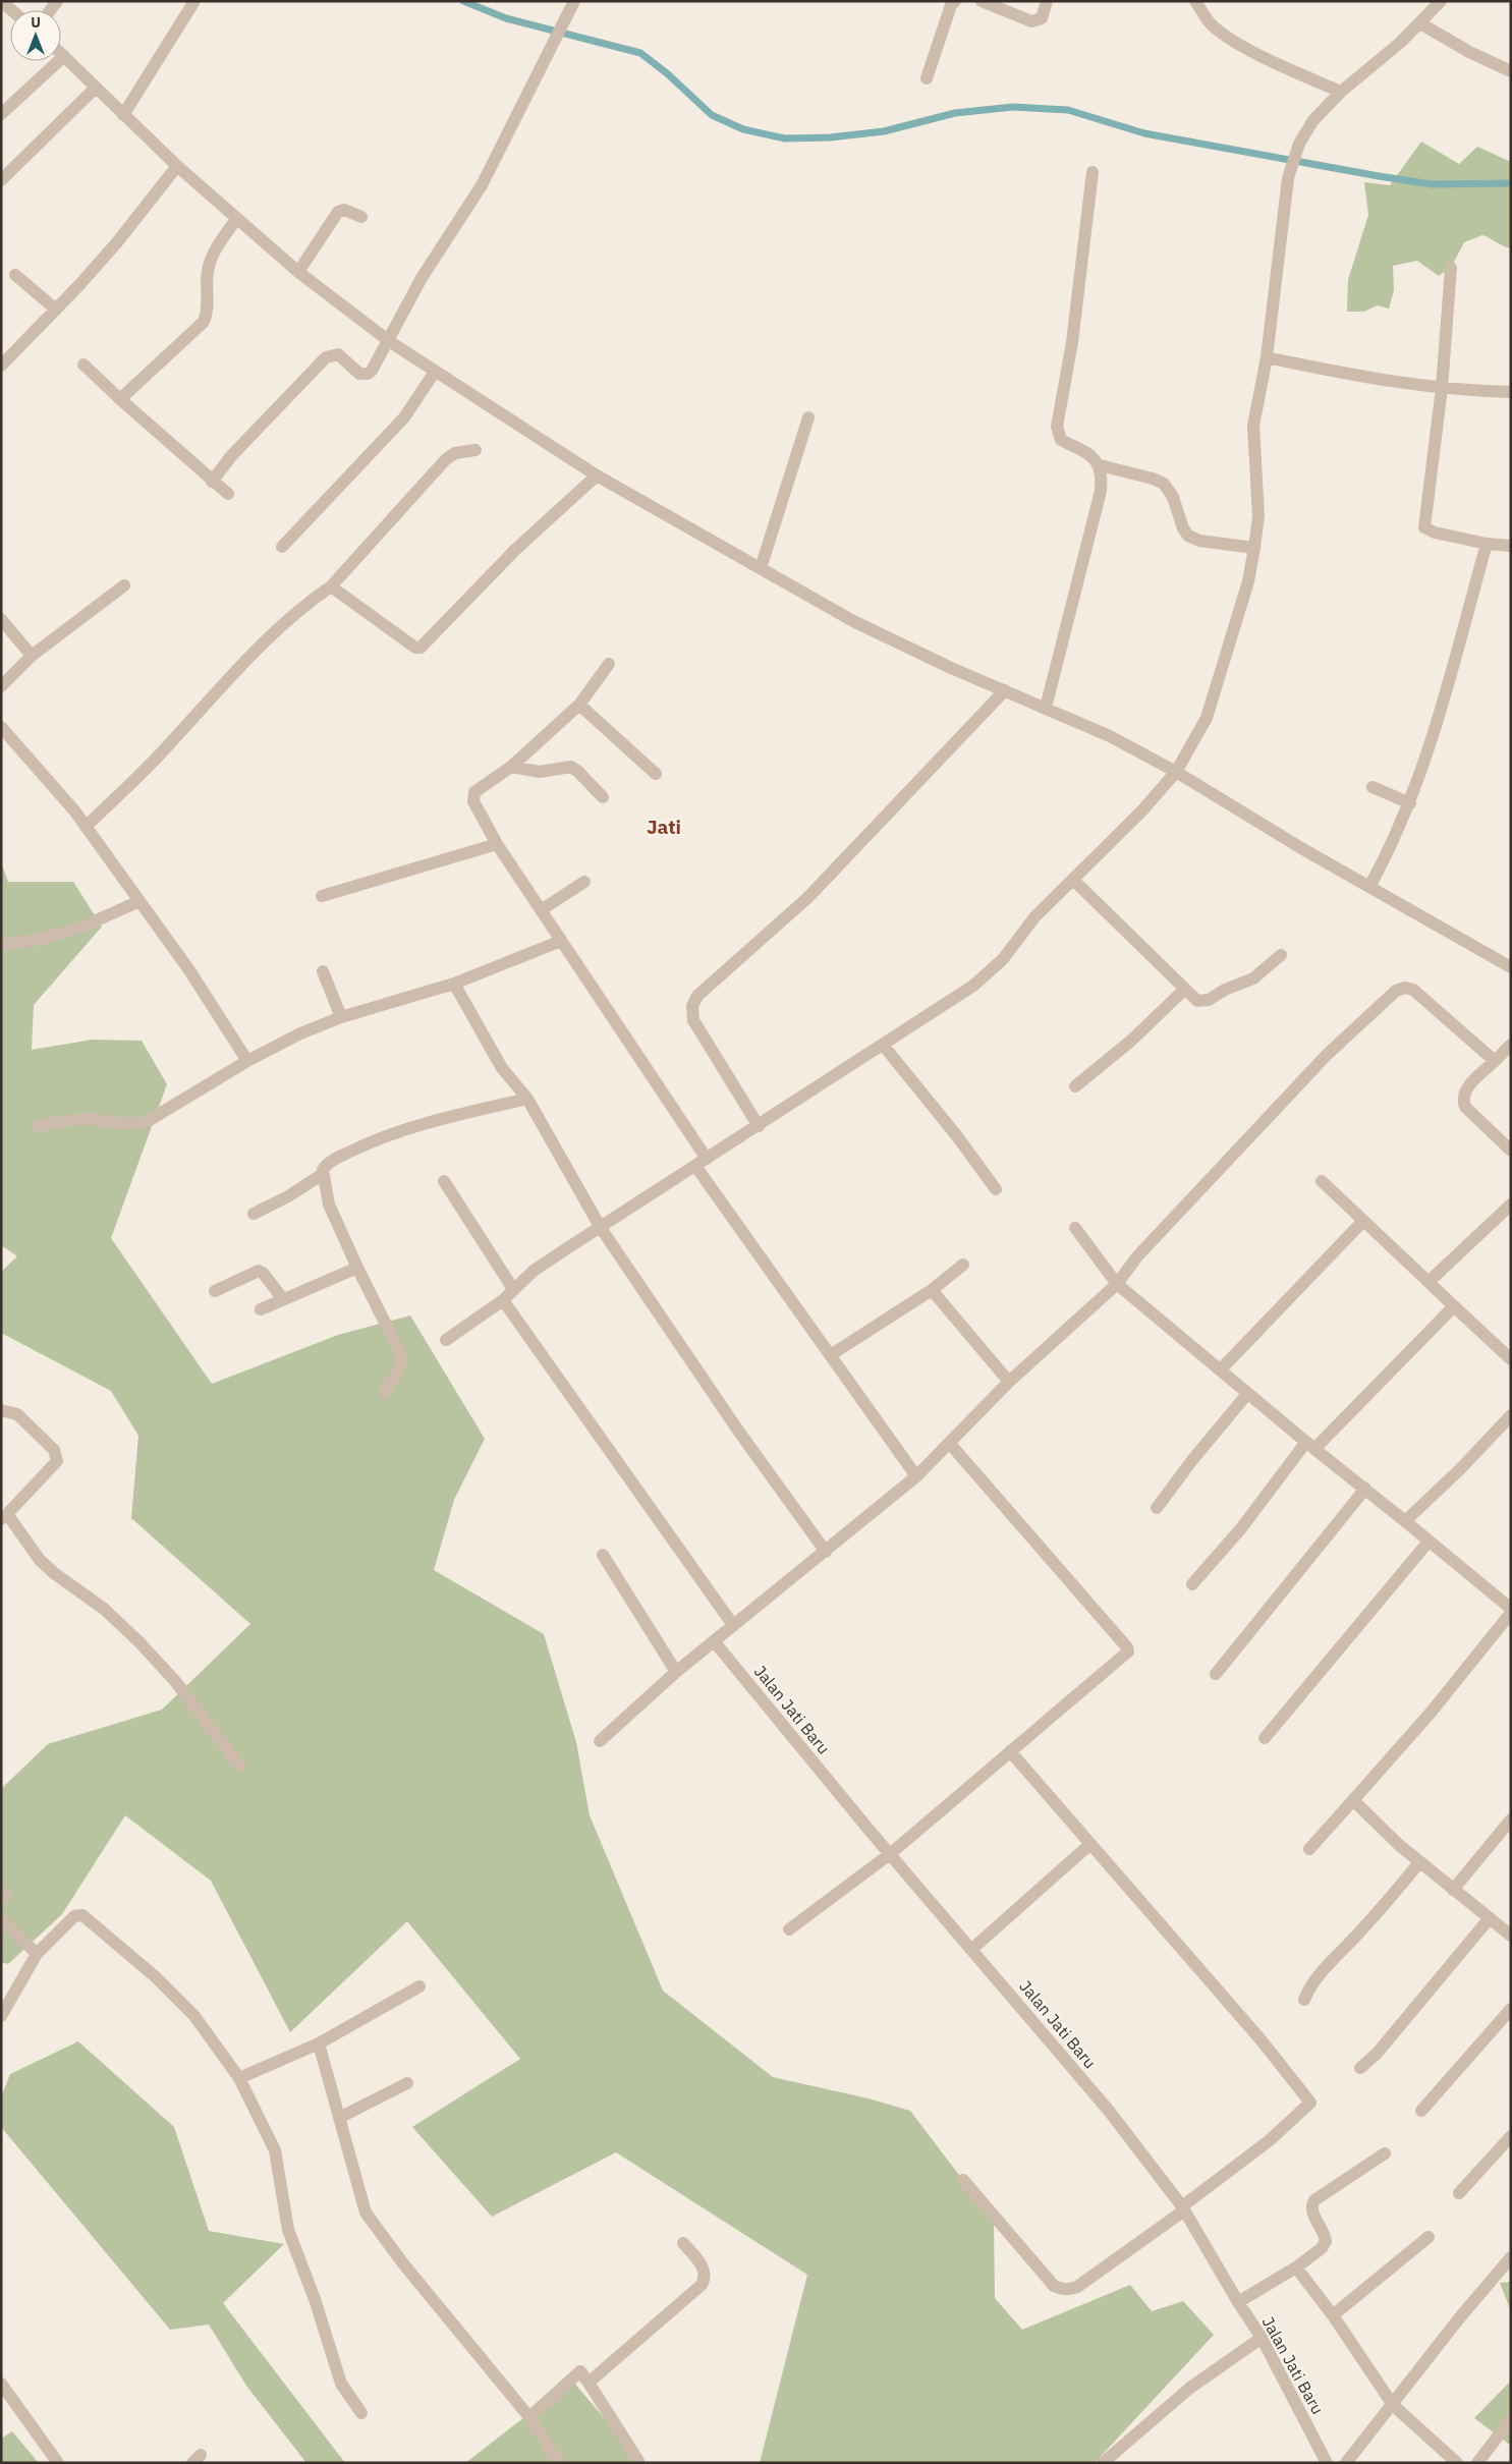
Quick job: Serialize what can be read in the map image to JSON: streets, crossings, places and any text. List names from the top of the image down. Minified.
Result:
{"streets":{"street":["Jalan Jati Baru"]},"districts":["Jati"],"north":"top"}
